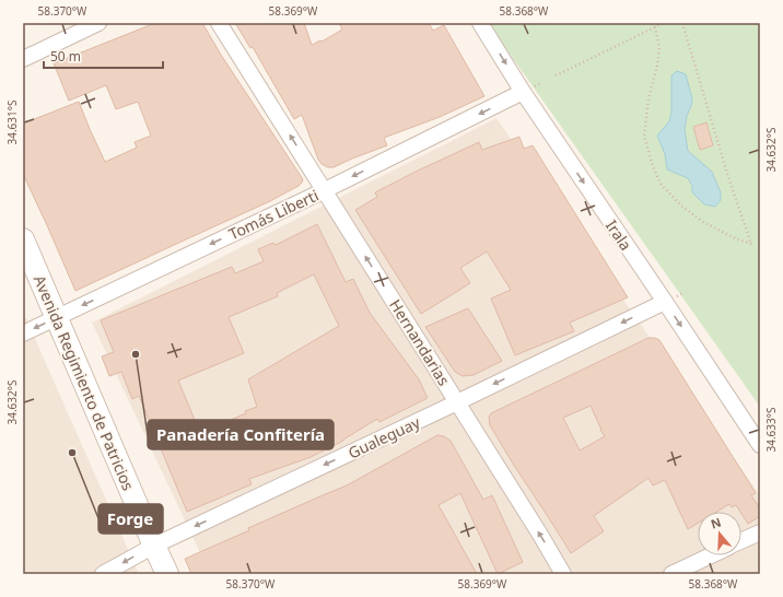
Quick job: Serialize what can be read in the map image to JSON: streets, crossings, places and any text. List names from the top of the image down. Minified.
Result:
{"streets":{"main road":["Avenida Regimiento de Patricios"],"street":["Tomás Liberti","Irala","Hernandarias","Gualeguay"]},"crossings":[["Tomás Liberti","Irala"],["Tomás Liberti","Hernandarias"],["Tomás Liberti","Avenida Regimiento de Patricios"],["Irala","Gualeguay"],["Hernandarias","Gualeguay"],["Avenida Regimiento de Patricios","Gualeguay"]],"one_way":["Tomás Liberti","Irala","Hernandarias","Gualeguay"],"places":["Panadería Confitería","Forge"],"scale_bar":"50 m","north":"top","coordinates":["58.370°W","58.369°W","58.368°W","34.631°S","34.632°S","34.633°S"]}
